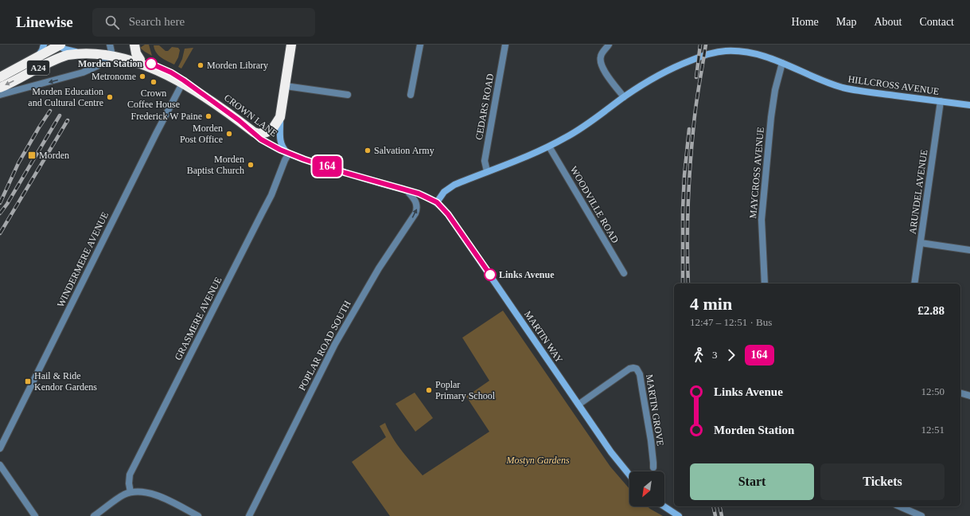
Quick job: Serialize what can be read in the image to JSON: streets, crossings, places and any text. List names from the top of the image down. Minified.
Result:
{"streets":{"highway":["A24","CROWN LANE"],"main road":["HILLCROSS AVENUE","MARTIN WAY"],"street":["CEDARS ROAD","MAYCROSS AVENUE","ARUNDEL AVENUE","WOODVILLE ROAD","WINDERMERE AVENUE","GRASMERE AVENUE","POPLAR ROAD SOUTH","MARTIN GROVE"]},"crossings":[["A24","CROWN LANE"],["HILLCROSS AVENUE","MAYCROSS AVENUE"],["HILLCROSS AVENUE","ARUNDEL AVENUE"],["CROWN LANE","WINDERMERE AVENUE"],["CROWN LANE","GRASMERE AVENUE"],["CROWN LANE","MARTIN WAY"],["CROWN LANE","POPLAR ROAD SOUTH"],["MARTIN WAY","MARTIN GROVE"]],"one_way":["POPLAR ROAD SOUTH"],"parks":["Mostyn Gardens"],"places":{"other":["Morden Station","Morden Library","Metronome","Crown Coffee House","Morden Education and Cultural Centre","Frederick W Paine","Morden Post Office","Salvation Army","Morden Baptist Church","Links Avenue","Poplar Primary School"],"transit":["Morden","Hail & Ride Kendor Gardens"]},"lines":["bus line 164"],"north":"bottom left","page":{"header":"Linewise","search":"Search here","nav":["Home","Map","About","Contact"],"on_map":"164","heading":["4 min","12:47 – 12:51 · Bus","£2.88"],"legs":["3","164"],"list":[{"name":"Links Avenue","value":"12:50"},{"name":"Morden Station","value":"12:51"}],"buttons":["Start","Tickets"]}}
